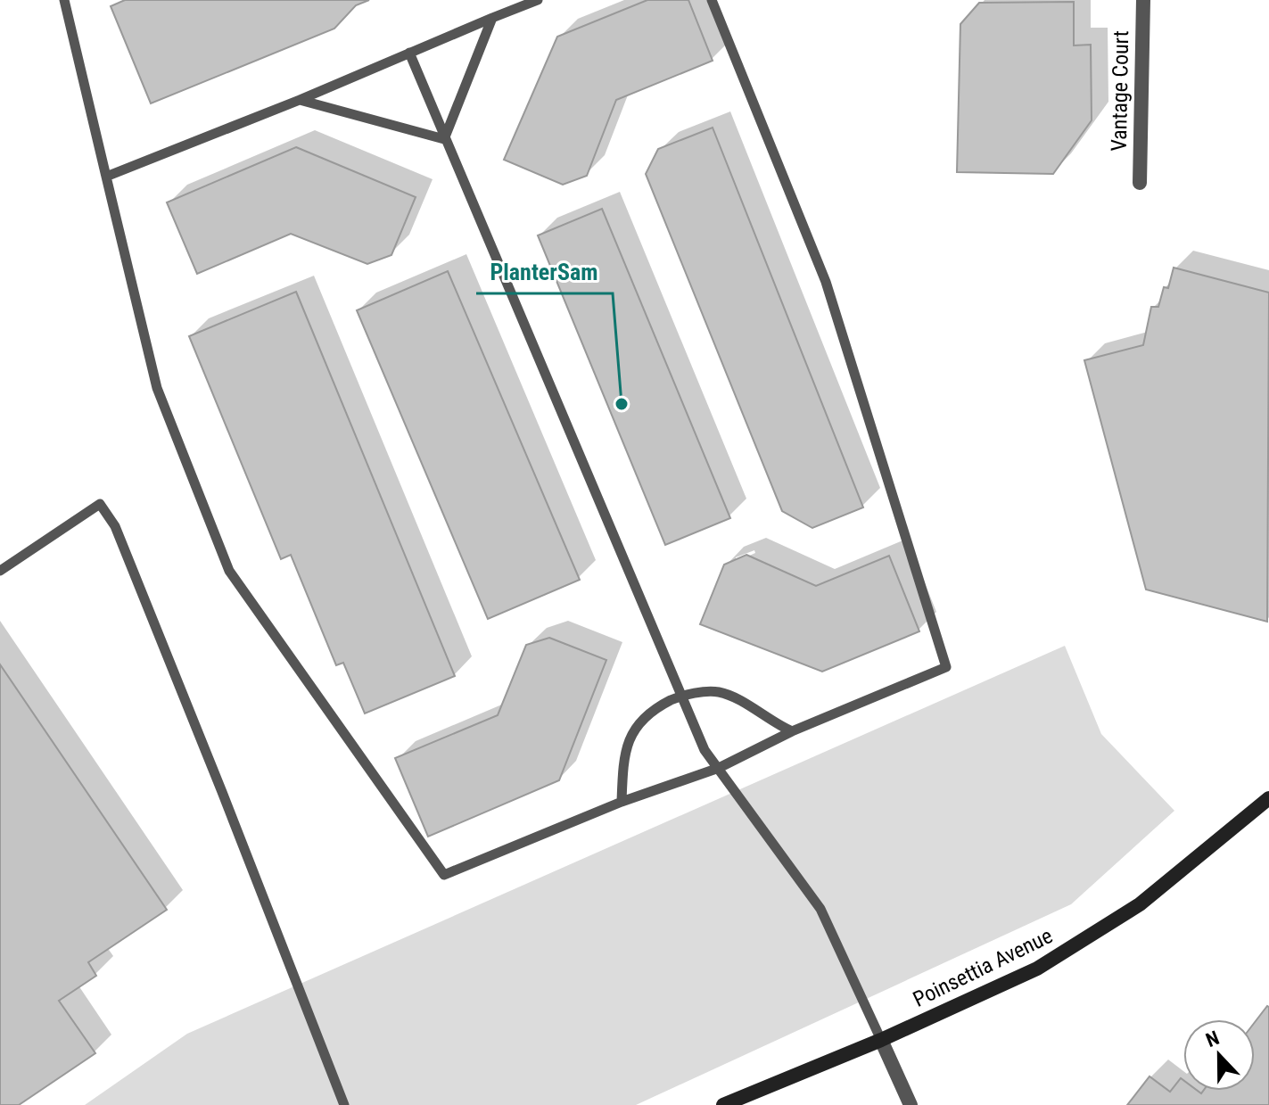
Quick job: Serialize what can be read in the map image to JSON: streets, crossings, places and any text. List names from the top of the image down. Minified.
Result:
{"streets":{"main road":["Poinsettia Avenue"],"street":["Vantage Court"]},"places":["PlanterSam"],"north":"top"}
